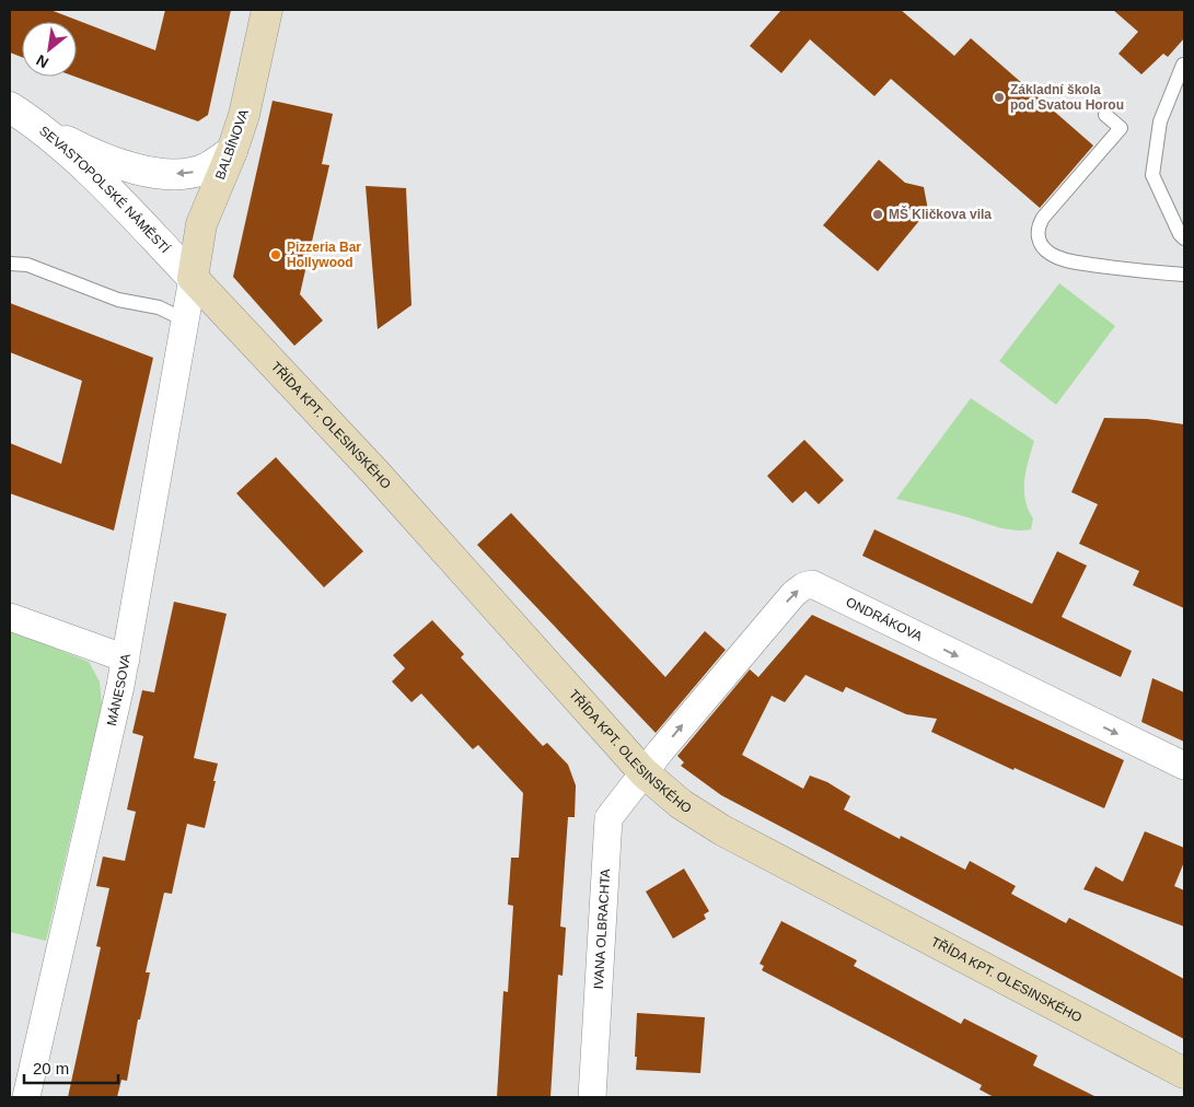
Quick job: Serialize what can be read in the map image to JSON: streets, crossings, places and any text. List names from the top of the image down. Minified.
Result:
{"streets":{"main road":["BALBÍNOVA","TŘÍDA KPT. OLESINSKÉHO"],"street":["SEVASTOPOLSKÉ NÁMĚSTÍ","ONDRÁKOVA","MÁNESOVA","IVANA OLBRACHTA"]},"crossings":[["BALBÍNOVA","SEVASTOPOLSKÉ NÁMĚSTÍ"],["BALBÍNOVA","TŘÍDA KPT. OLESINSKÉHO"],["BALBÍNOVA","MÁNESOVA"],["SEVASTOPOLSKÉ NÁMĚSTÍ","TŘÍDA KPT. OLESINSKÉHO"],["SEVASTOPOLSKÉ NÁMĚSTÍ","MÁNESOVA"],["TŘÍDA KPT. OLESINSKÉHO","ONDRÁKOVA"],["TŘÍDA KPT. OLESINSKÉHO","MÁNESOVA"],["TŘÍDA KPT. OLESINSKÉHO","IVANA OLBRACHTA"],["ONDRÁKOVA","IVANA OLBRACHTA"]],"one_way":["ONDRÁKOVA"],"places":["Základní škola pod Svatou Horou","MŠ Kličkova vila","Pizzeria Bar Hollywood"],"scale_bar":"20 m","north":"bottom left"}
